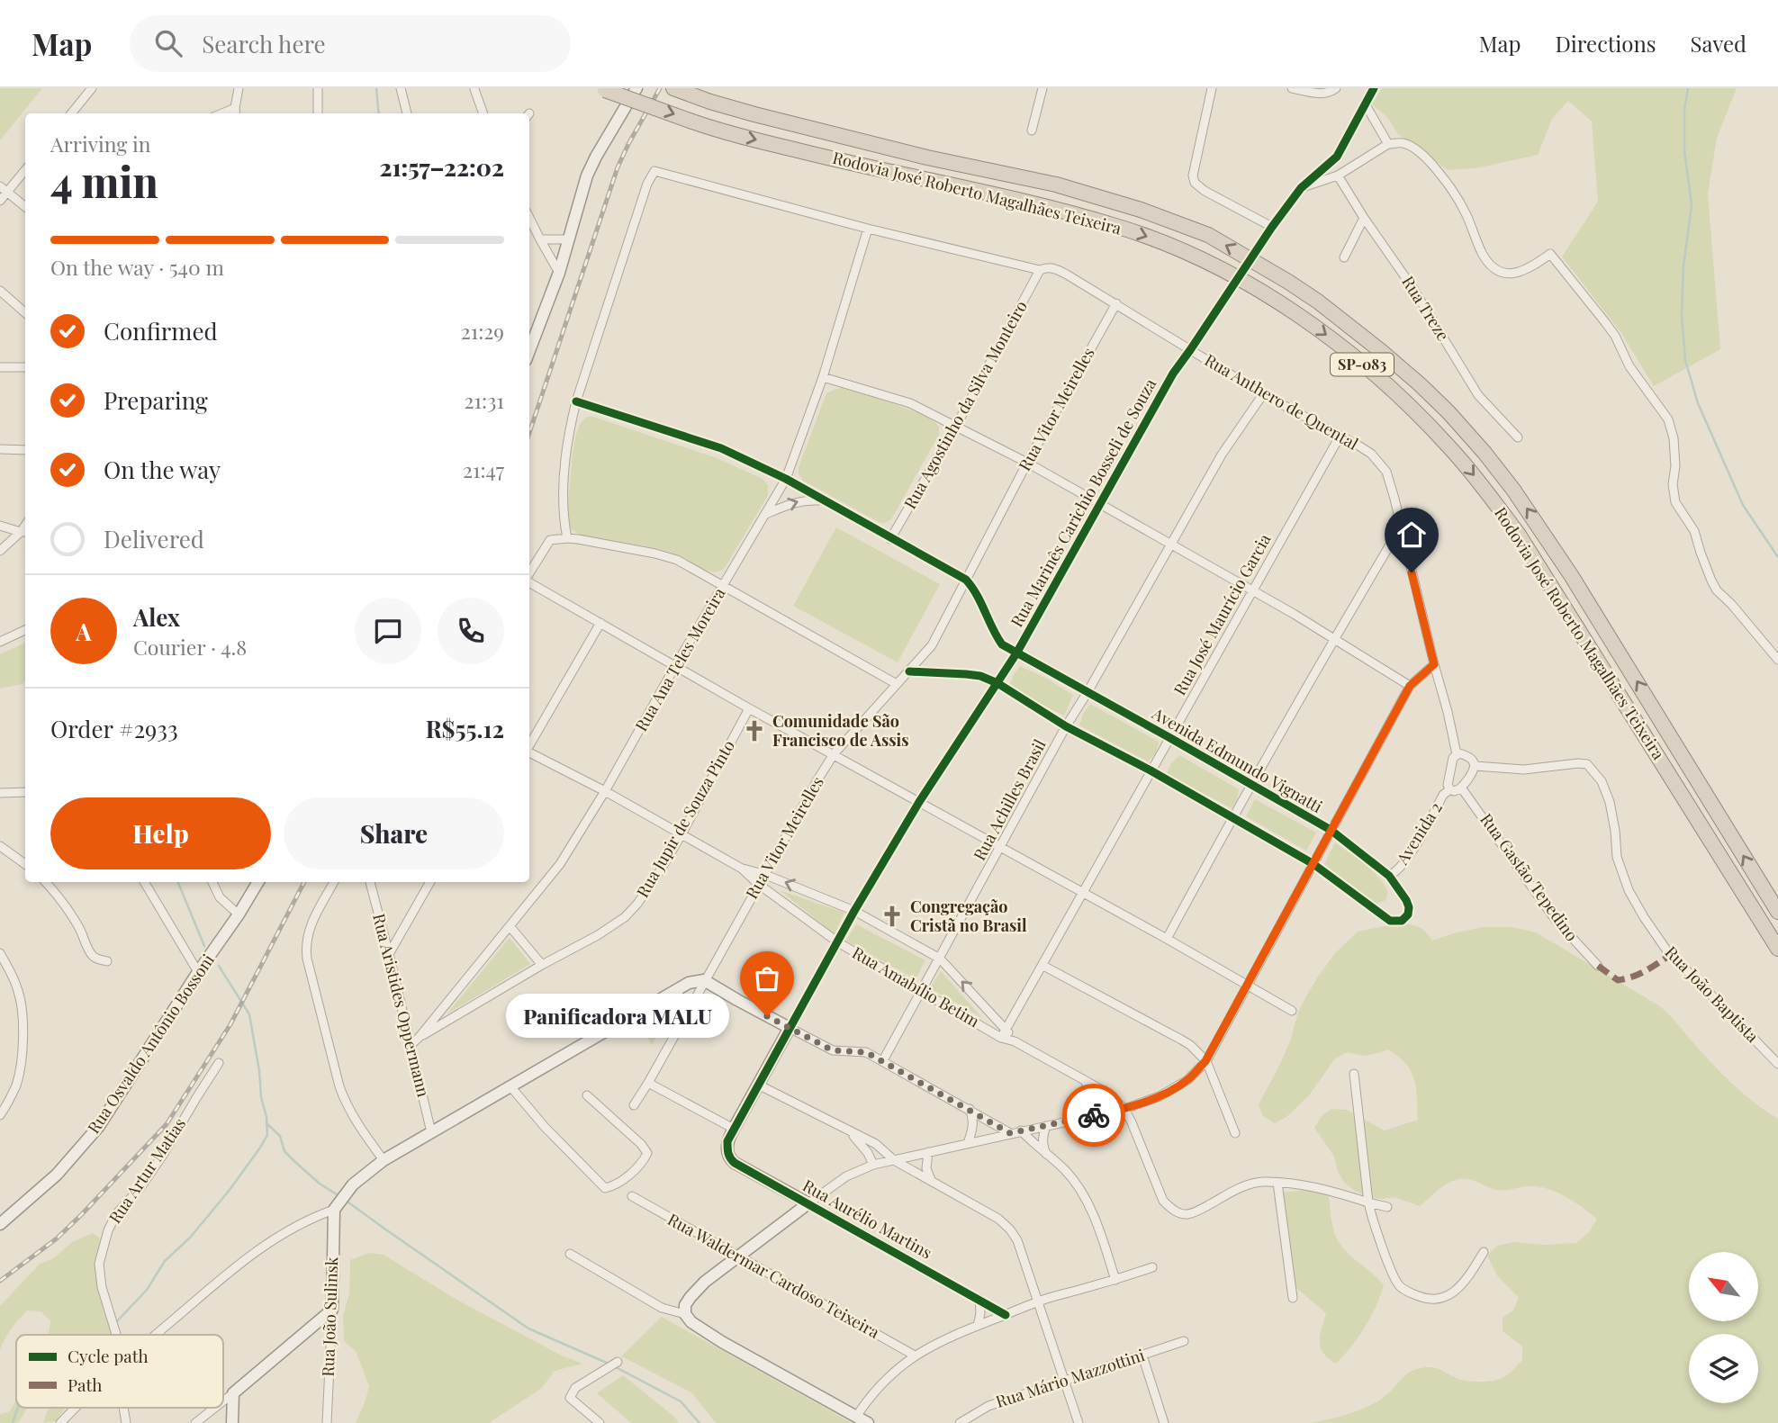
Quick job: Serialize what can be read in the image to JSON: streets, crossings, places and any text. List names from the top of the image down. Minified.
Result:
{"streets":{"highway":["Rodovia José Roberto Magalhães Teixeira","SP-083"],"street":["Rua Treze","Rua Anthero de Quental","Rua Agostinho da Silva Monteiro","Rua Vitor Meirelles","Rua Marinês Carichio Bosseli de Souza","Rua José Maurício Garcia","Rua Ana Teles Moreira","Avenida Edmundo Vignatti","Rua Achilles Brasil","Rua Jupir de Souza Pinto","Avenida 2","Rua Gastão Tepedino","Rua Amabílio Betim","Rua João Baptista","Rua Aristides Oppermann","Rua Osvaldo Antônio Bossoni","Rua Artur Matias","Rua Aurélio Martins","Rua Waldermar Cardoso Teixeira","Rua João Sulinsk","Rua Mário Mazzottini"]},"crossings":[["Rua Anthero de Quental","Rua Agostinho da Silva Monteiro"],["Rua Anthero de Quental","Rua Vitor Meirelles"],["Rua Anthero de Quental","Rua Marinês Carichio Bosseli de Souza"],["Rua Anthero de Quental","Rua José Maurício Garcia"],["Rua Anthero de Quental","Rua Ana Teles Moreira"],["Rua Anthero de Quental","Avenida Edmundo Vignatti"],["Rua Anthero de Quental","Rua Achilles Brasil"],["Rua Agostinho da Silva Monteiro","Avenida Edmundo Vignatti"],["Rua Vitor Meirelles","Avenida Edmundo Vignatti"],["Rua Vitor Meirelles","Rua Amabílio Betim"],["Rua Marinês Carichio Bosseli de Souza","Avenida Edmundo Vignatti"],["Rua Marinês Carichio Bosseli de Souza","Rua Amabílio Betim"],["Rua Marinês Carichio Bosseli de Souza","Rua Aurélio Martins"],["Rua José Maurício Garcia","Avenida Edmundo Vignatti"],["Rua José Maurício Garcia","Rua Amabílio Betim"],["Rua Ana Teles Moreira","Avenida Edmundo Vignatti"],["Rua Ana Teles Moreira","Rua Jupir de Souza Pinto"],["Rua Ana Teles Moreira","Rua Aristides Oppermann"],["Avenida Edmundo Vignatti","Rua Achilles Brasil"],["Avenida Edmundo Vignatti","Avenida 2"],["Rua Achilles Brasil","Rua Amabílio Betim"]],"places":{"church":["Comunidade São Francisco de Assis","Congregação Cristã no Brasil"],"other":["Panificadora MALU"]},"legend":["Cycle path","Path"],"north":"top left","page":{"header":"Map","search":"Search here","nav":["Map","Directions","Saved"],"heading":["4 min","Arriving in","21:57–22:02"],"panel":["Alex","Courier · 4.8","Order #2933","R$55.12"],"bar":"On the way · 540 m","list":[["Confirmed","21:29"],["Preparing","21:31"],["On the way","21:47"],"Delivered"],"round":"A","buttons":["Help","Share"],"bubble":"Panificadora MALU"}}
